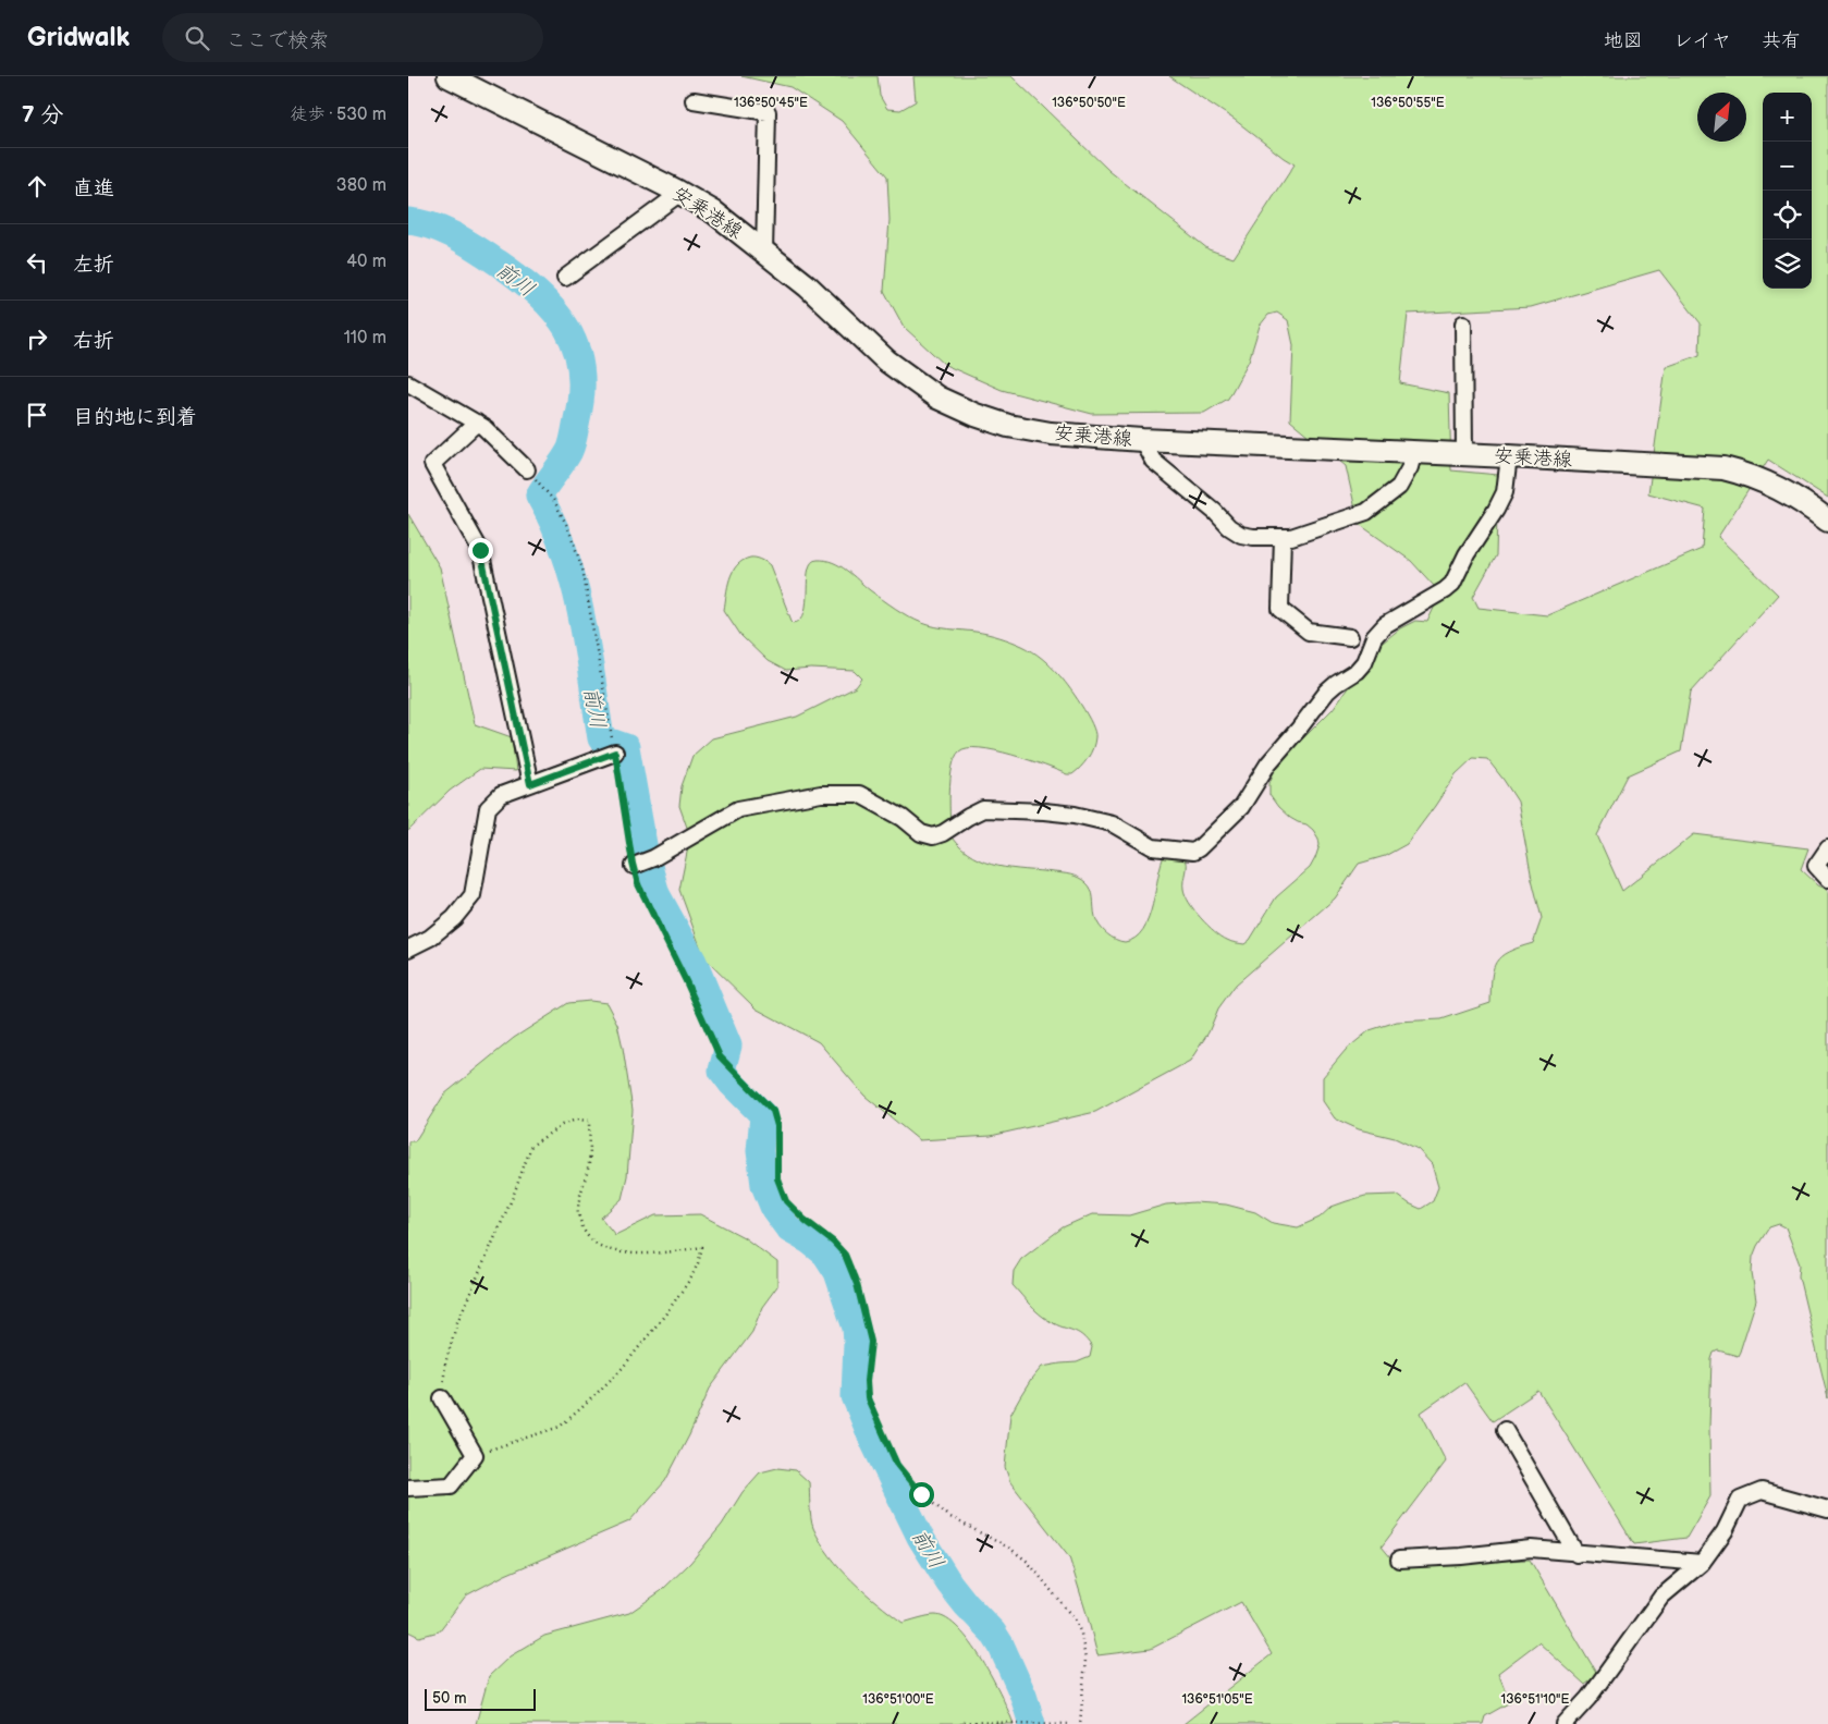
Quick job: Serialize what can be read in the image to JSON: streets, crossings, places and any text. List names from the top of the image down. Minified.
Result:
{"streets":{"main road":["安乗港線"]},"water":["前川"],"scale_bar":"50 m","north":"top right","page":{"header":"Gridwalk","search":"ここで検索","nav":["地図","レイヤ","共有"],"heading":["7 分","徒歩 · 530 m"],"map_buttons":["+","−"],"list":[["直進","380 m"],["左折","40 m"],["右折","110 m"],"目的地に到着"],"scale":"50 m"},"coordinates":["136°50'45\"E","136°50'50\"E","136°50'55\"E","136°51'00\"E","136°51'05\"E","136°51'10\"E"]}
